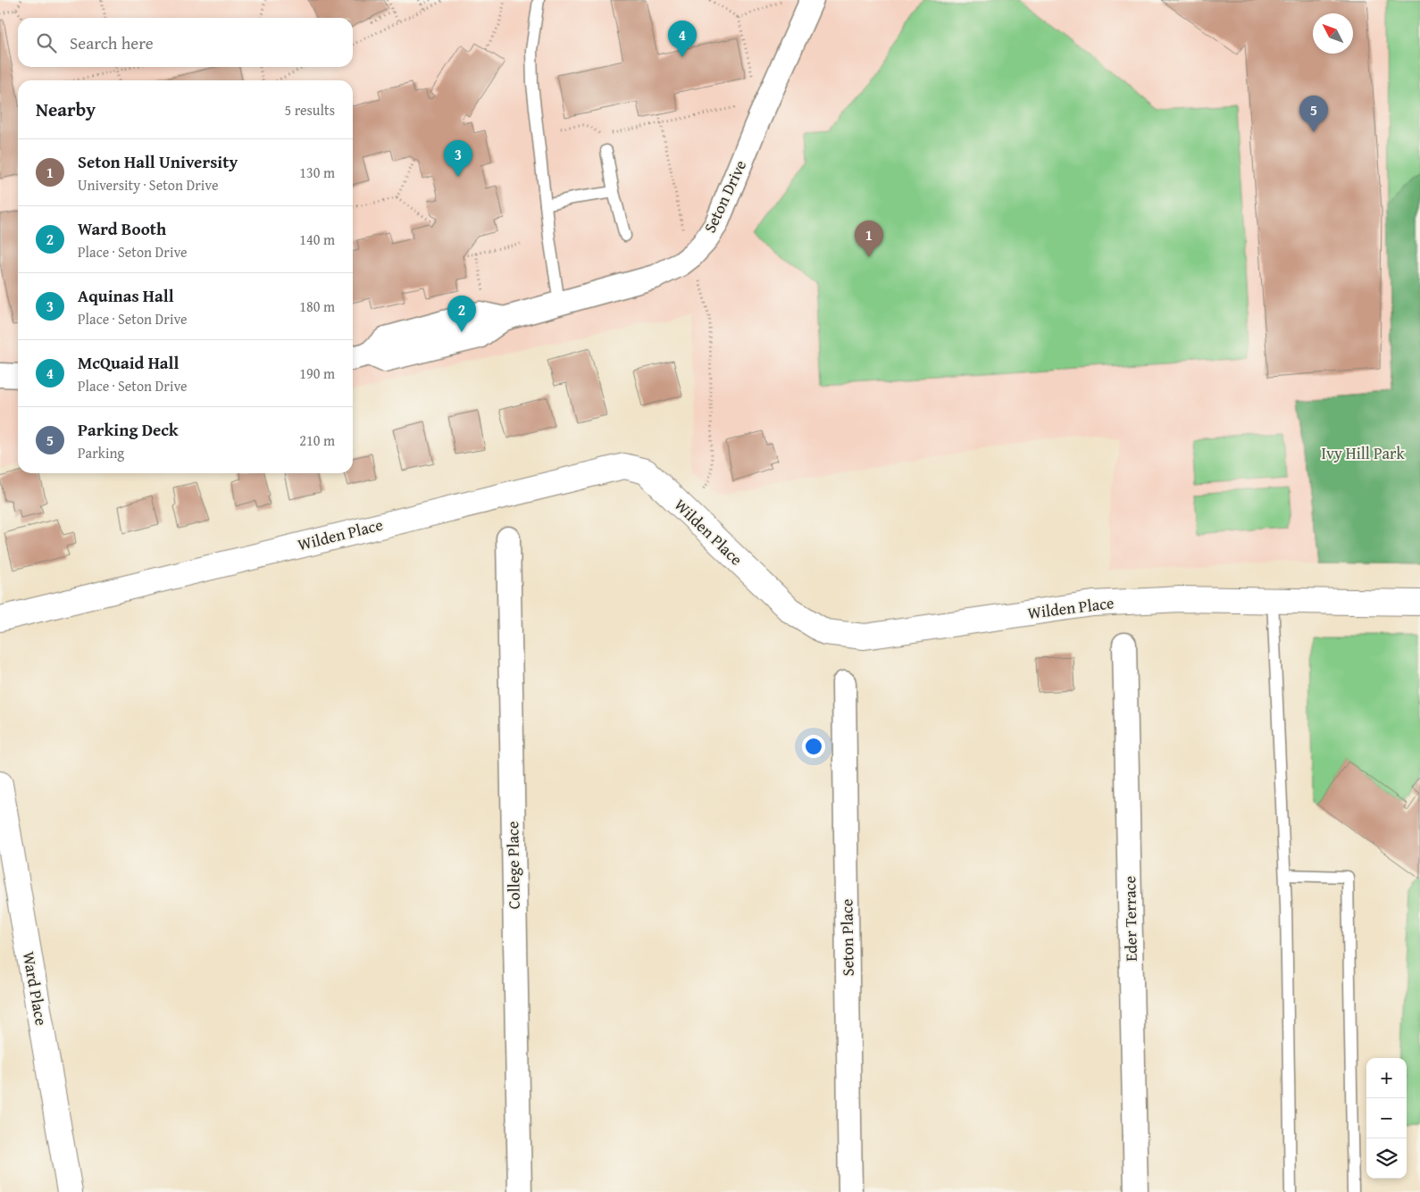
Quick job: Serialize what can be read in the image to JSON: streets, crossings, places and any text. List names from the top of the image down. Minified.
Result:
{"streets":{"street":["Seton Drive","Wilden Place","College Place","Eder Terrace","Seton Place","Ward Place"]},"parks":["Ivy Hill Park"],"north":"top left","page":{"search":"Search here","pins":["4","5","3","1","2"],"heading":["Nearby","5 results"],"list":[{"mark":"1","name":"Seton Hall University","note":"University · Seton Drive","value":"130 m"},{"mark":"2","name":"Ward Booth","note":"Place · Seton Drive","value":"140 m"},{"mark":"3","name":"Aquinas Hall","note":"Place · Seton Drive","value":"180 m"},{"mark":"4","name":"McQuaid Hall","note":"Place · Seton Drive","value":"190 m"},{"mark":"5","name":"Parking Deck","note":"Parking","value":"210 m"}],"map_buttons":["+","−"]}}
